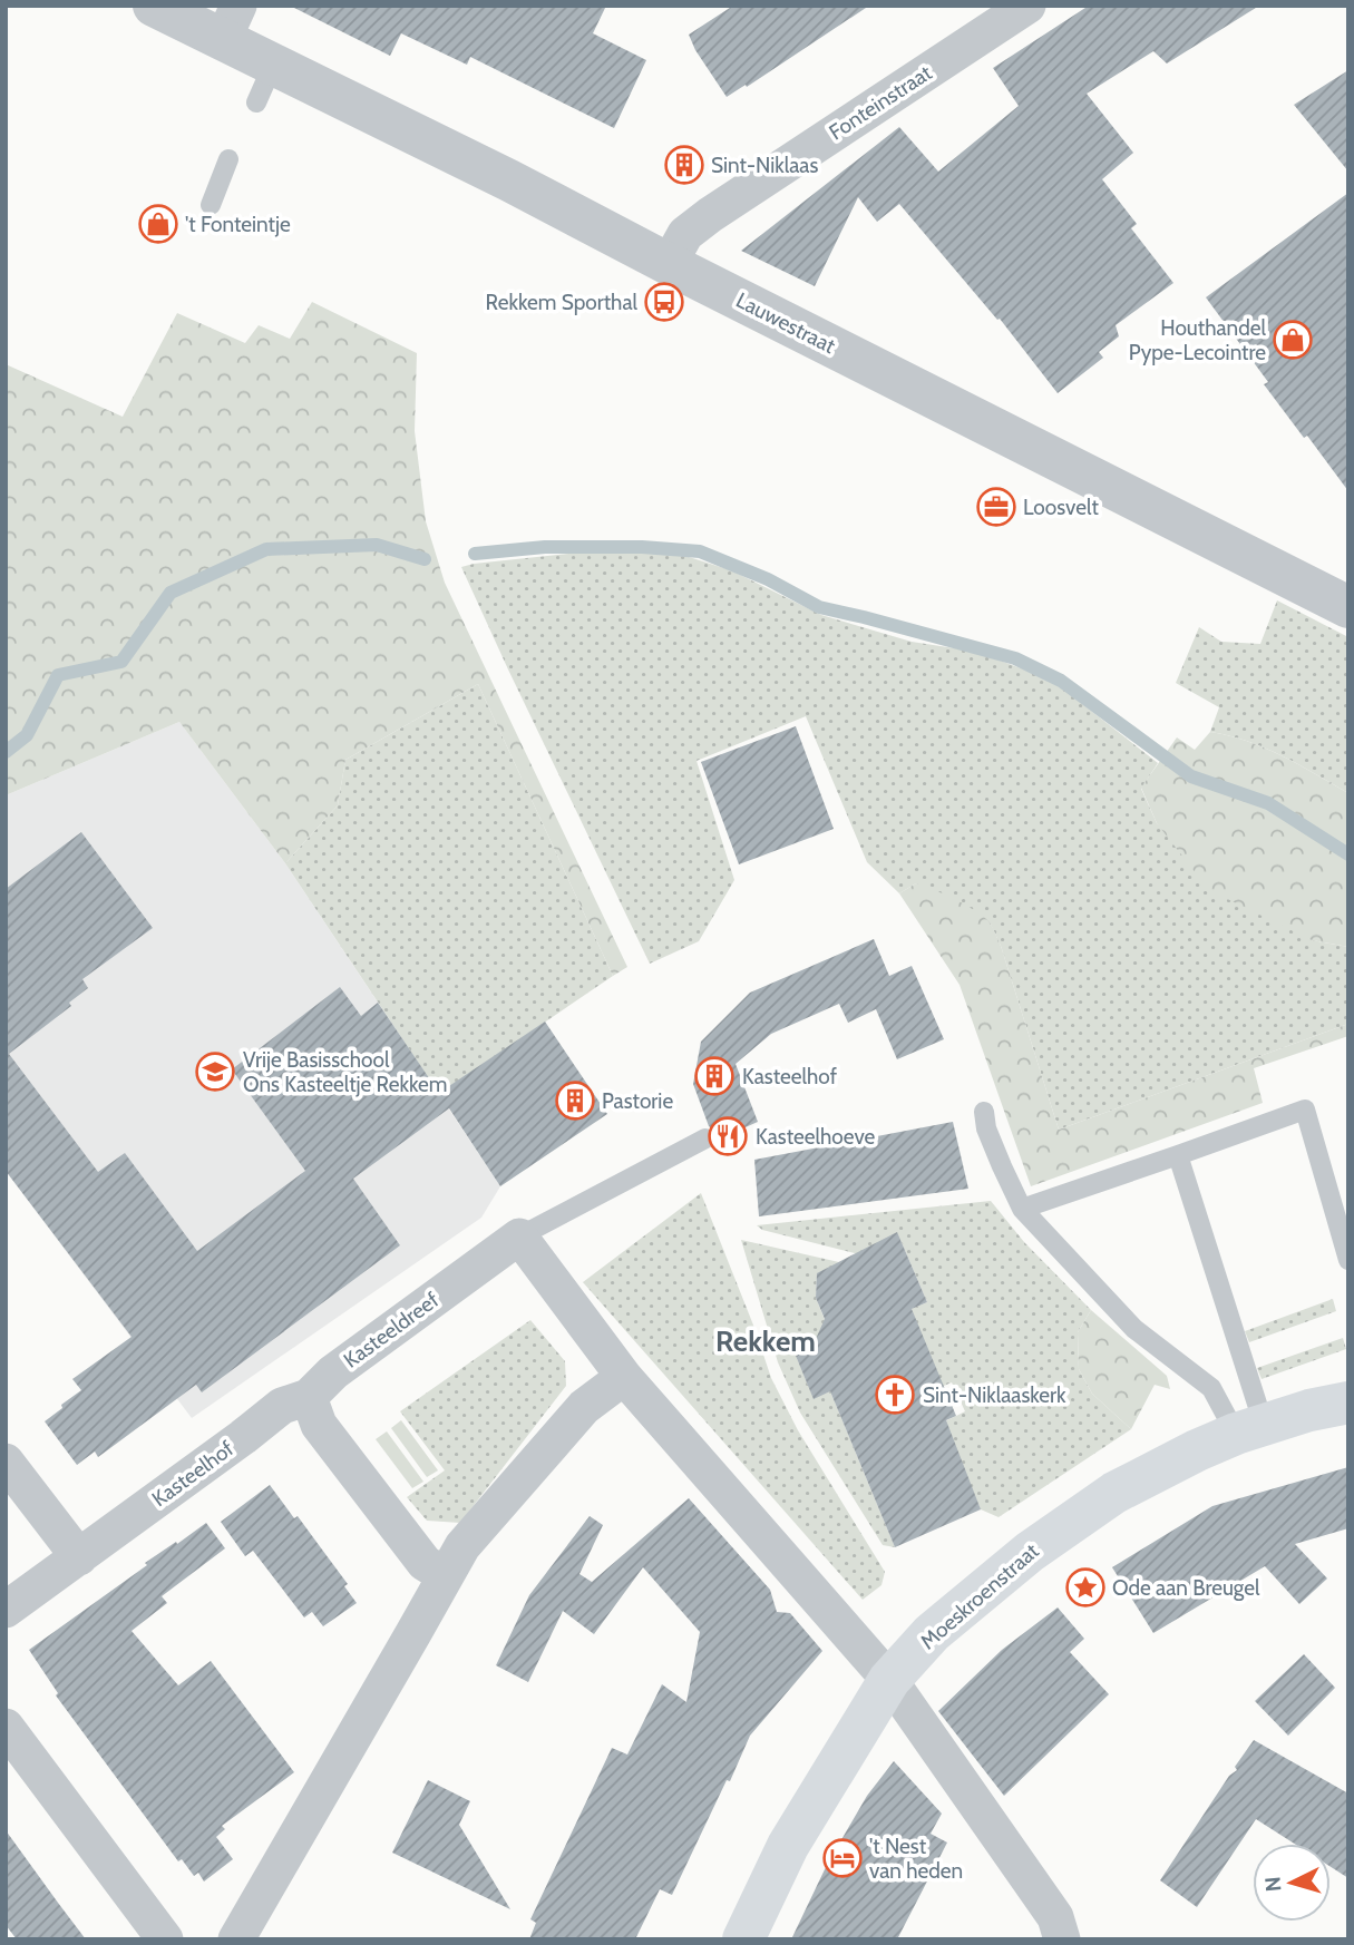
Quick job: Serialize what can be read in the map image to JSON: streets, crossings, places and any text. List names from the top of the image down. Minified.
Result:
{"streets":{"main road":["Moeskroenstraat"],"street":["Fonteinstraat","Lauwestraat","Kasteeldreef","Kasteelhof"]},"crossings":[["Fonteinstraat","Lauwestraat"],["Kasteeldreef","Kasteelhof"]],"districts":["Rekkem"],"places":{"building":["Sint-Niklaas","Kasteelhof","Pastorie"],"shop":["'t Fonteintje","Houthandel Pype-Lecointre"],"bus stop":["Rekkem Sporthal"],"office":["Loosvelt"],"school or university":["Vrije Basisschool Ons Kasteeltje Rekkem"],"restaurant":["Kasteelhoeve"],"church":["Sint-Niklaaskerk"],"place":["Ode aan Breugel"],"hotel":["'t Nest van heden"]},"north":"left"}
